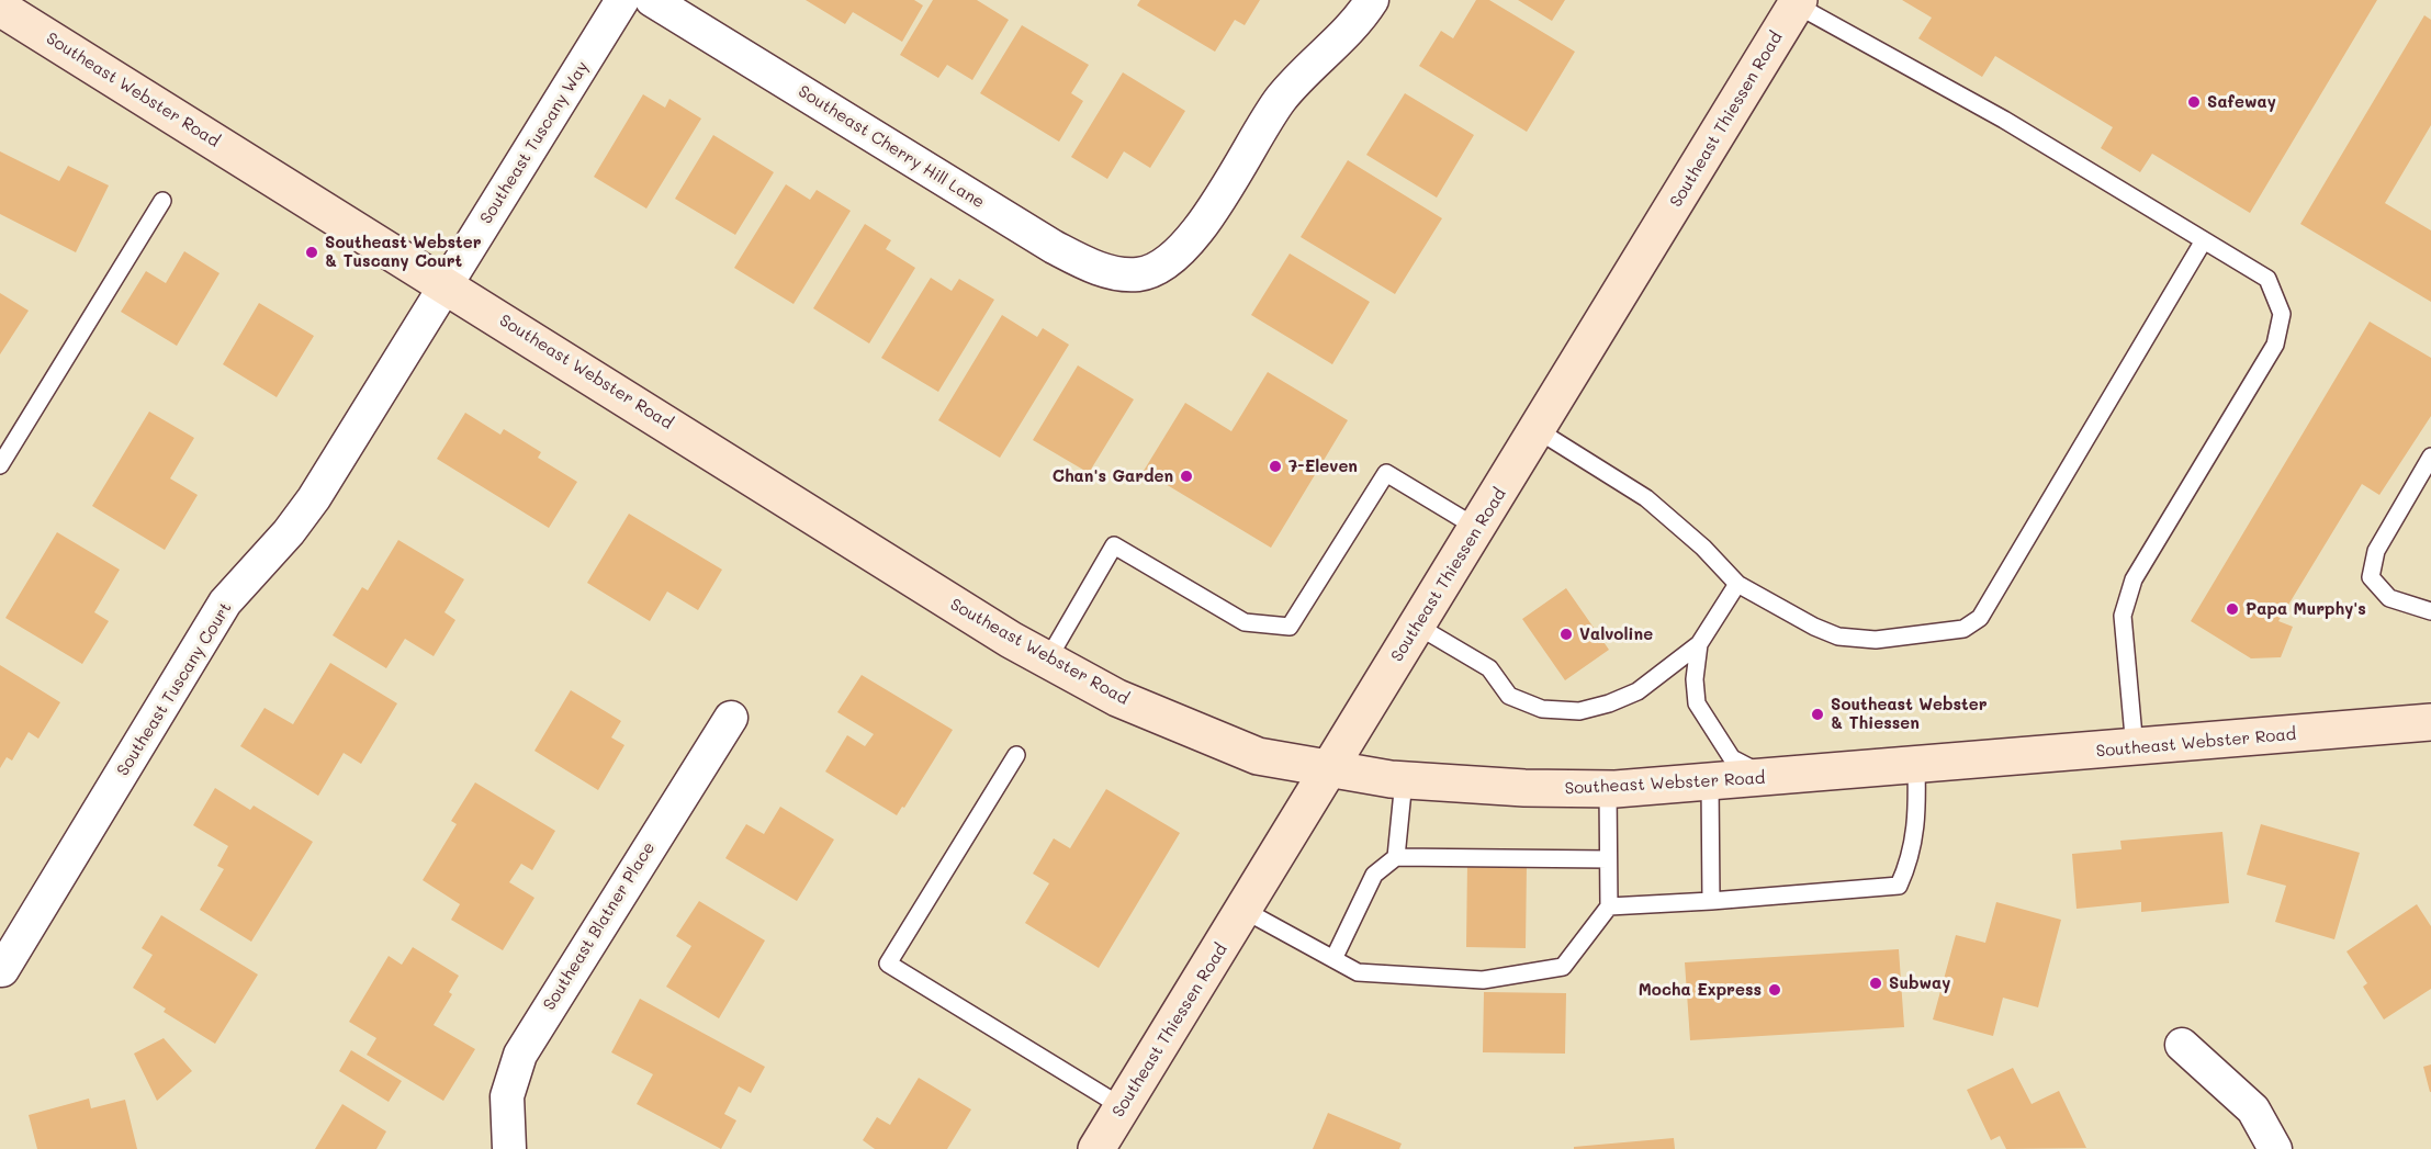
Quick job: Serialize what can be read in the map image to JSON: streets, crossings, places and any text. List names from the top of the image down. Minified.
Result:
{"streets":{"street":["Southeast Webster Road","Southeast Thiessen Road","Southeast Tuscany Way","Southeast Cherry Hill Lane","Southeast Tuscany Court","Southeast Blatner Place"]},"crossings":[["Southeast Webster Road","Southeast Thiessen Road"],["Southeast Webster Road","Southeast Tuscany Way"],["Southeast Webster Road","Southeast Tuscany Court"],["Southeast Tuscany Way","Southeast Tuscany Court"]],"places":["Safeway","Southeast Webster & Tuscany Court","7-Eleven","Chan's Garden","Papa Murphy's","Valvoline","Southeast Webster & Thiessen","Subway","Mocha Express"]}
